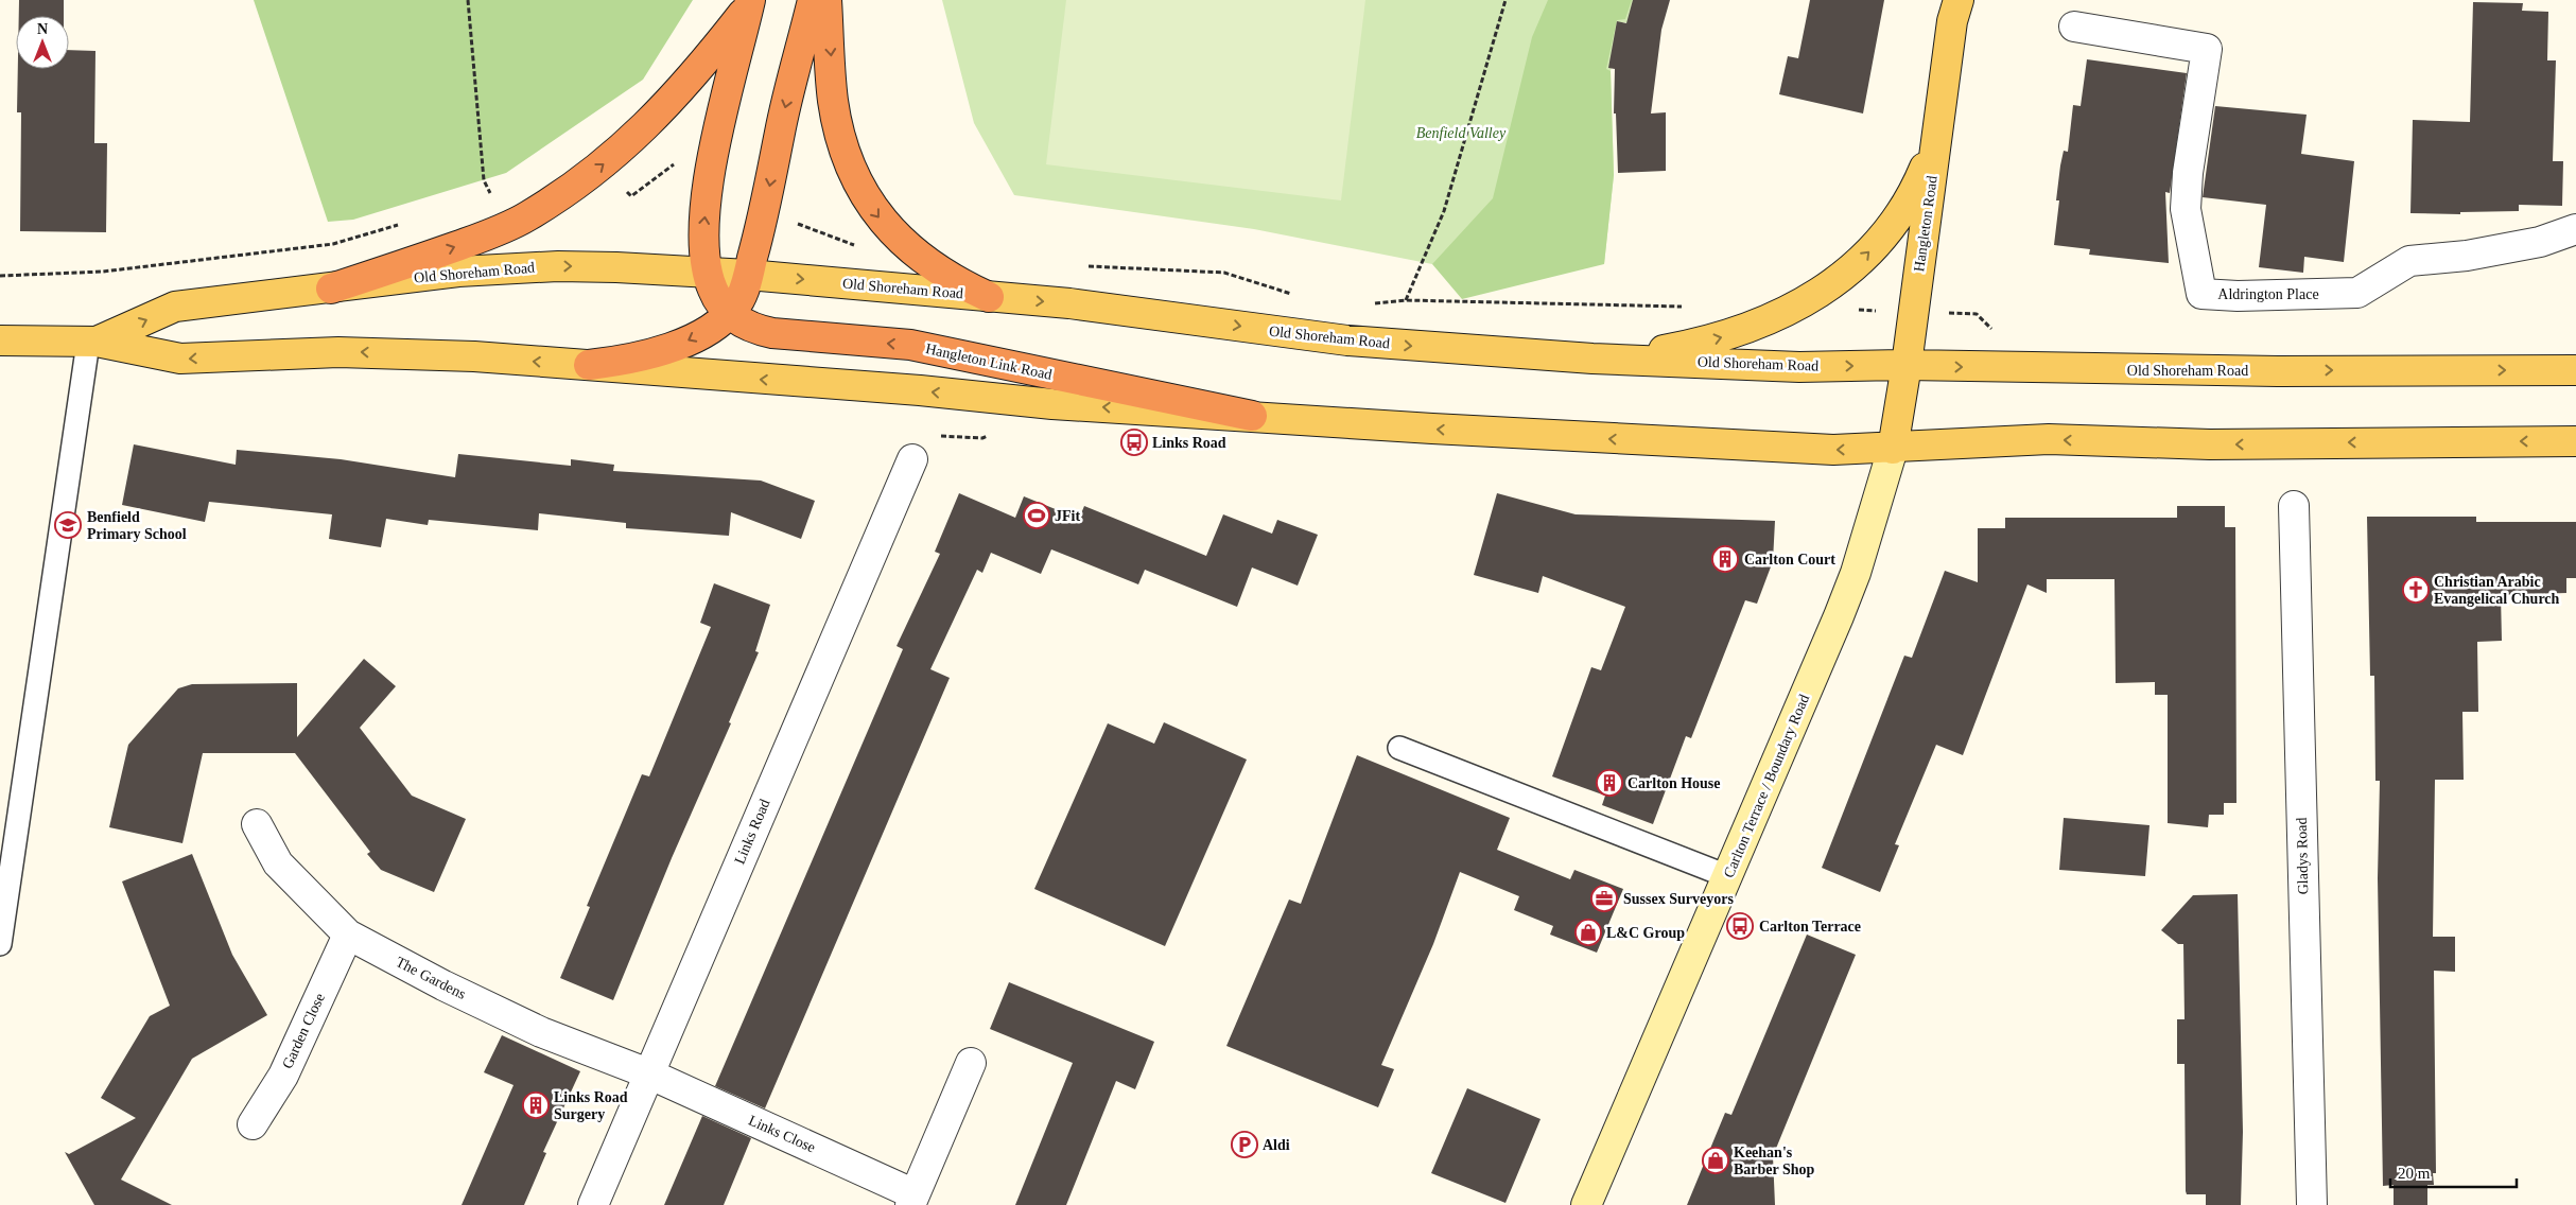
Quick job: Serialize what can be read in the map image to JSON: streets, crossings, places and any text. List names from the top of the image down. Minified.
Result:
{"streets":{"highway":["Hangleton Link Road"],"main road":["Hangleton Road","Old Shoreham Road","Carlton Terrace / Boundary Road"],"street":["Aldrington Place","Links Road","Gladys Road","The Gardens","Garden Close","Links Close"]},"crossings":[["Hangleton Road","Old Shoreham Road"],["Hangleton Road","Carlton Terrace / Boundary Road"],["Old Shoreham Road","Hangleton Link Road"],["Old Shoreham Road","Carlton Terrace / Boundary Road"],["Links Road","The Gardens"],["Links Road","Links Close"],["The Gardens","Garden Close"],["The Gardens","Links Close"]],"parks":["Benfield Valley"],"places":{"bus stop":["Links Road","Carlton Terrace"],"sports":["JFit"],"school or university":["Benfield Primary School"],"building":["Carlton Court","Carlton House","Links Road Surgery"],"church":["Christian Arabic Evangelical Church"],"office":["Sussex Surveyors"],"shop":["L&C Group","Keehan's Barber Shop"],"parking":["Aldi"]},"scale_bar":"20 m","north":"top"}
